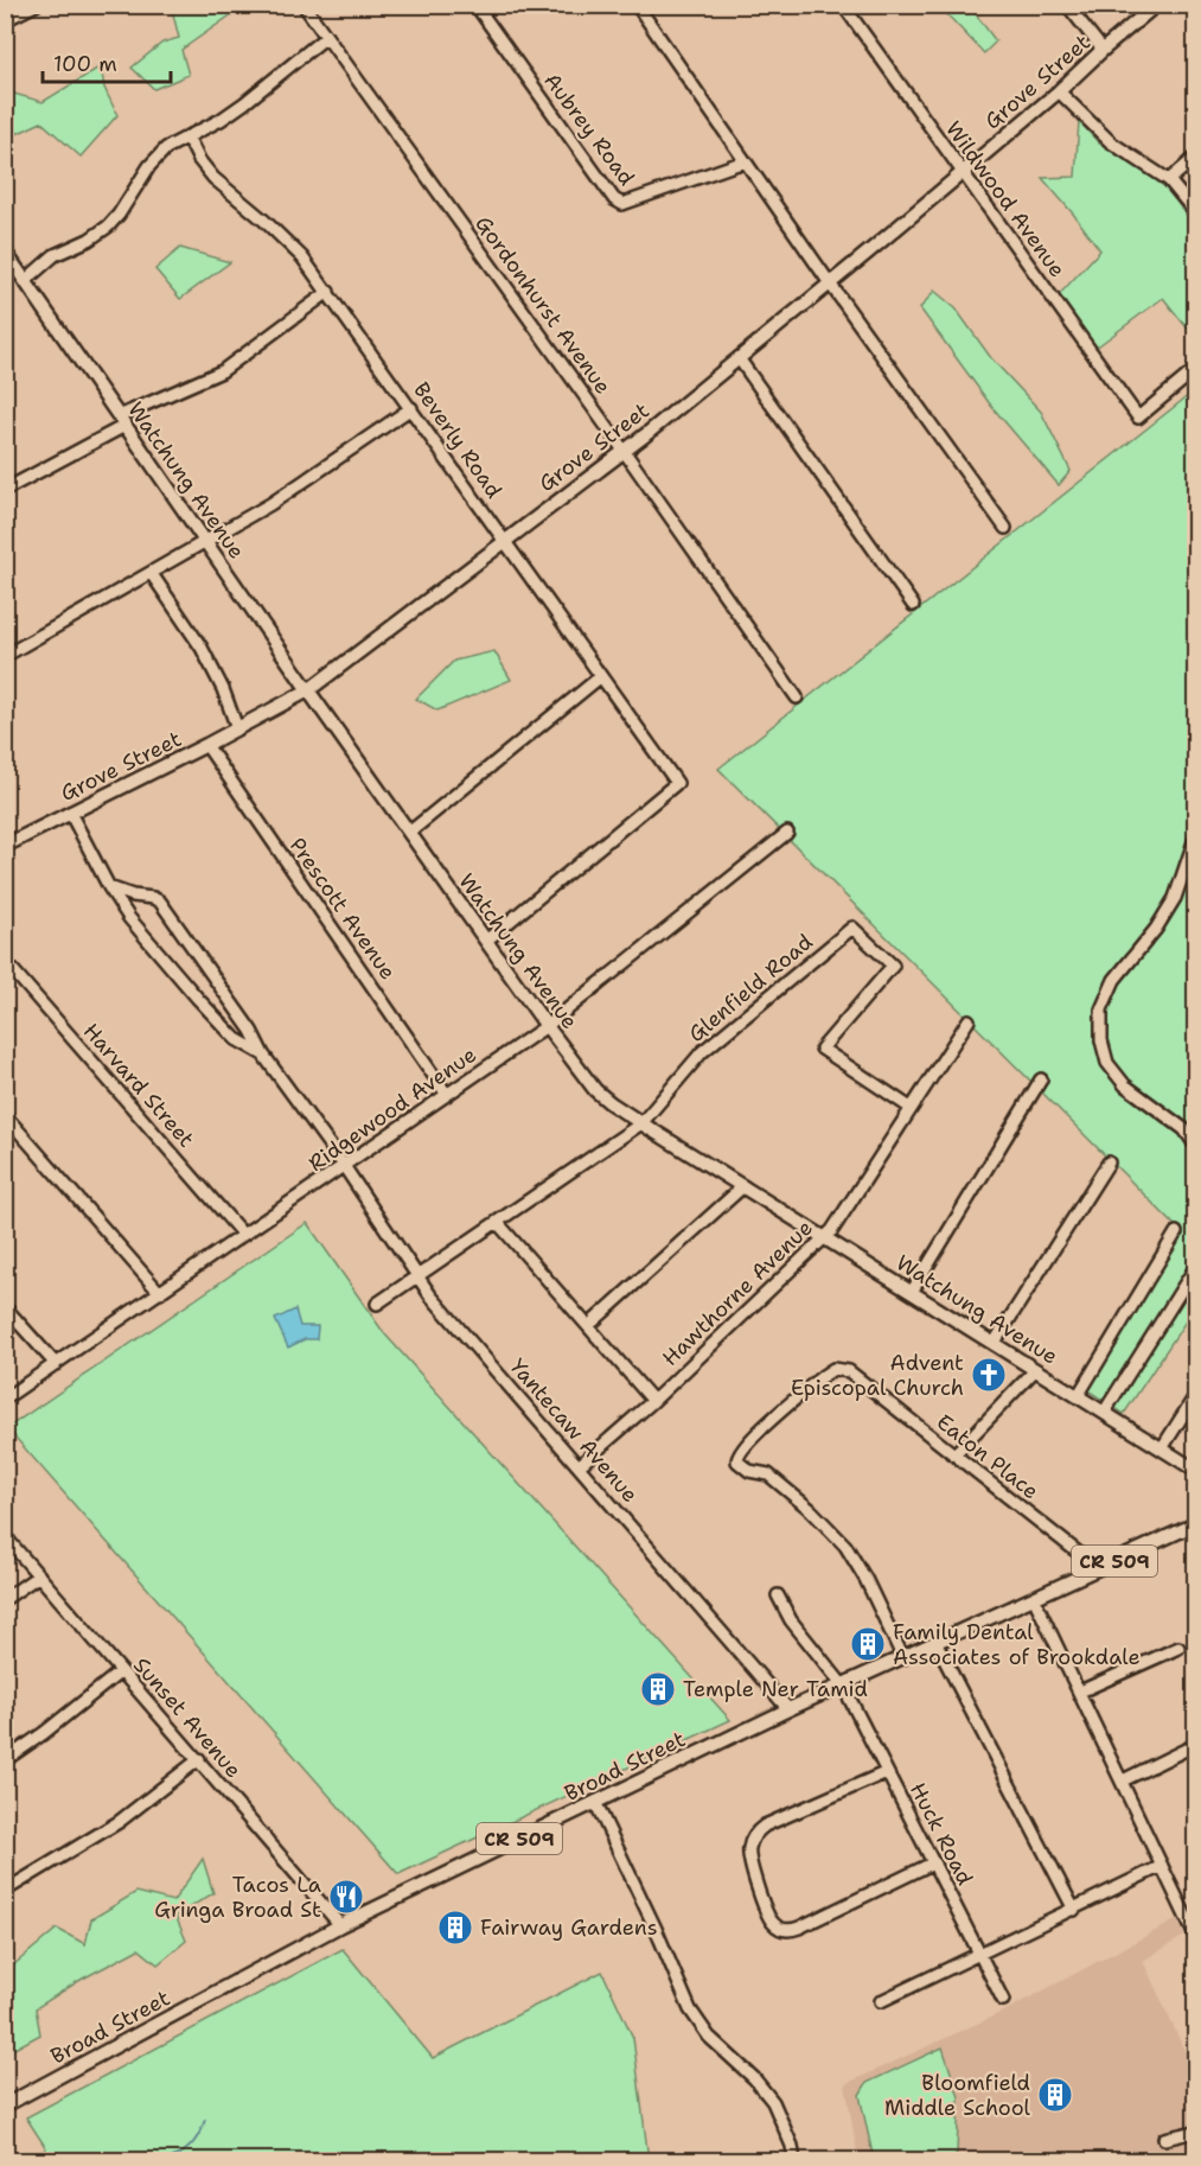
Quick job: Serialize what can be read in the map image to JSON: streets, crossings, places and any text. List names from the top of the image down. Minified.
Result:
{"streets":{"main road":["Grove Street","Watchung Avenue","CR 509","Broad Street"],"street":["Aubrey Road","Wildwood Avenue","Gordonhurst Avenue","Beverly Road","Prescott Avenue","Glenfield Road","Harvard Street","Ridgewood Avenue","Hawthorne Avenue","Yantecaw Avenue","Eaton Place","Sunset Avenue","Huck Road"]},"crossings":[["Grove Street","Wildwood Avenue"],["Grove Street","Gordonhurst Avenue"],["Grove Street","Beverly Road"],["Grove Street","Watchung Avenue"],["Grove Street","Prescott Avenue"],["Beverly Road","Watchung Avenue"],["Watchung Avenue","Glenfield Road"],["Watchung Avenue","Ridgewood Avenue"],["Watchung Avenue","Hawthorne Avenue"],["Prescott Avenue","Ridgewood Avenue"],["Glenfield Road","Hawthorne Avenue"],["Harvard Street","Ridgewood Avenue"],["Ridgewood Avenue","Yantecaw Avenue"],["Hawthorne Avenue","Yantecaw Avenue"],["Yantecaw Avenue","Broad Street"],["Eaton Place","Broad Street"],["Sunset Avenue","Broad Street"],["Broad Street","Huck Road"]],"places":{"church":["Advent Episcopal Church"],"building":["Family Dental Associates of Brookdale","Temple Ner Tamid","Fairway Gardens","Bloomfield Middle School"],"restaurant":["Tacos La Gringa Broad St"]},"scale_bar":"100 m"}
